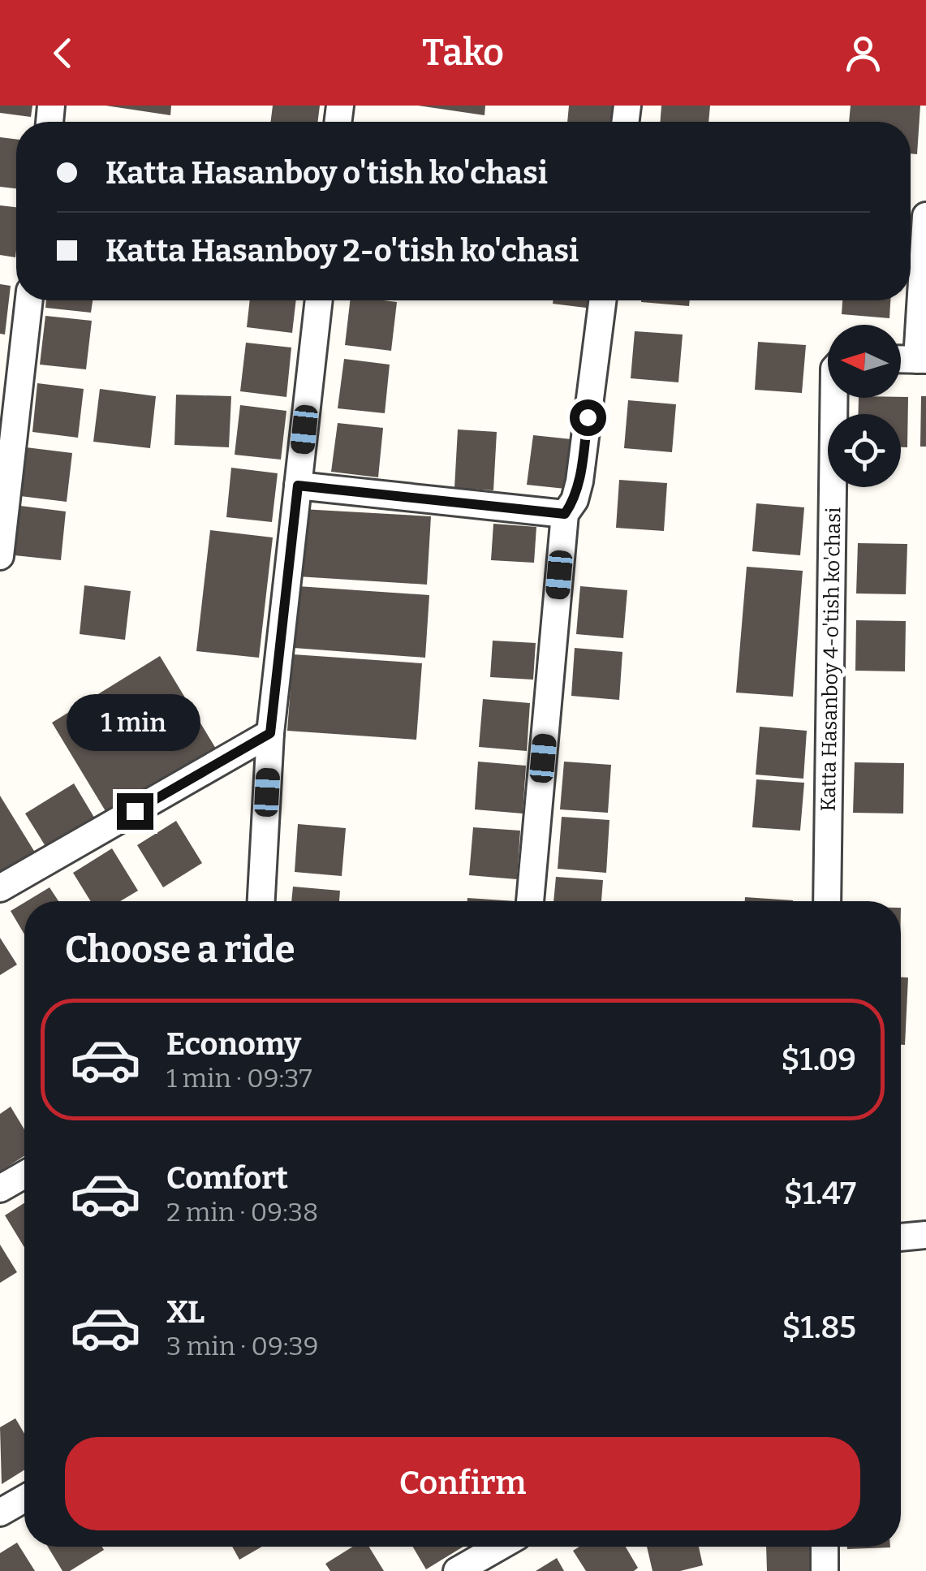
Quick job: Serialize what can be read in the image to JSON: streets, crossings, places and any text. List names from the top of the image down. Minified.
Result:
{"streets":{"street":["Katta Hasanboy 4-o'tish ko'chasi"]},"north":"left","page":{"header":"Tako","banner":["Katta Hasanboy o'tish ko'chasi","Katta Hasanboy 2-o'tish ko'chasi"],"bubble":"1 min","heading":"Choose a ride","list":[{"name":"Economy","note":"1 min · 09:37","value":"$1.09"},{"name":"Comfort","note":"2 min · 09:38","value":"$1.47"},{"name":"XL","note":"3 min · 09:39","value":"$1.85"}],"buttons":"Confirm"}}
